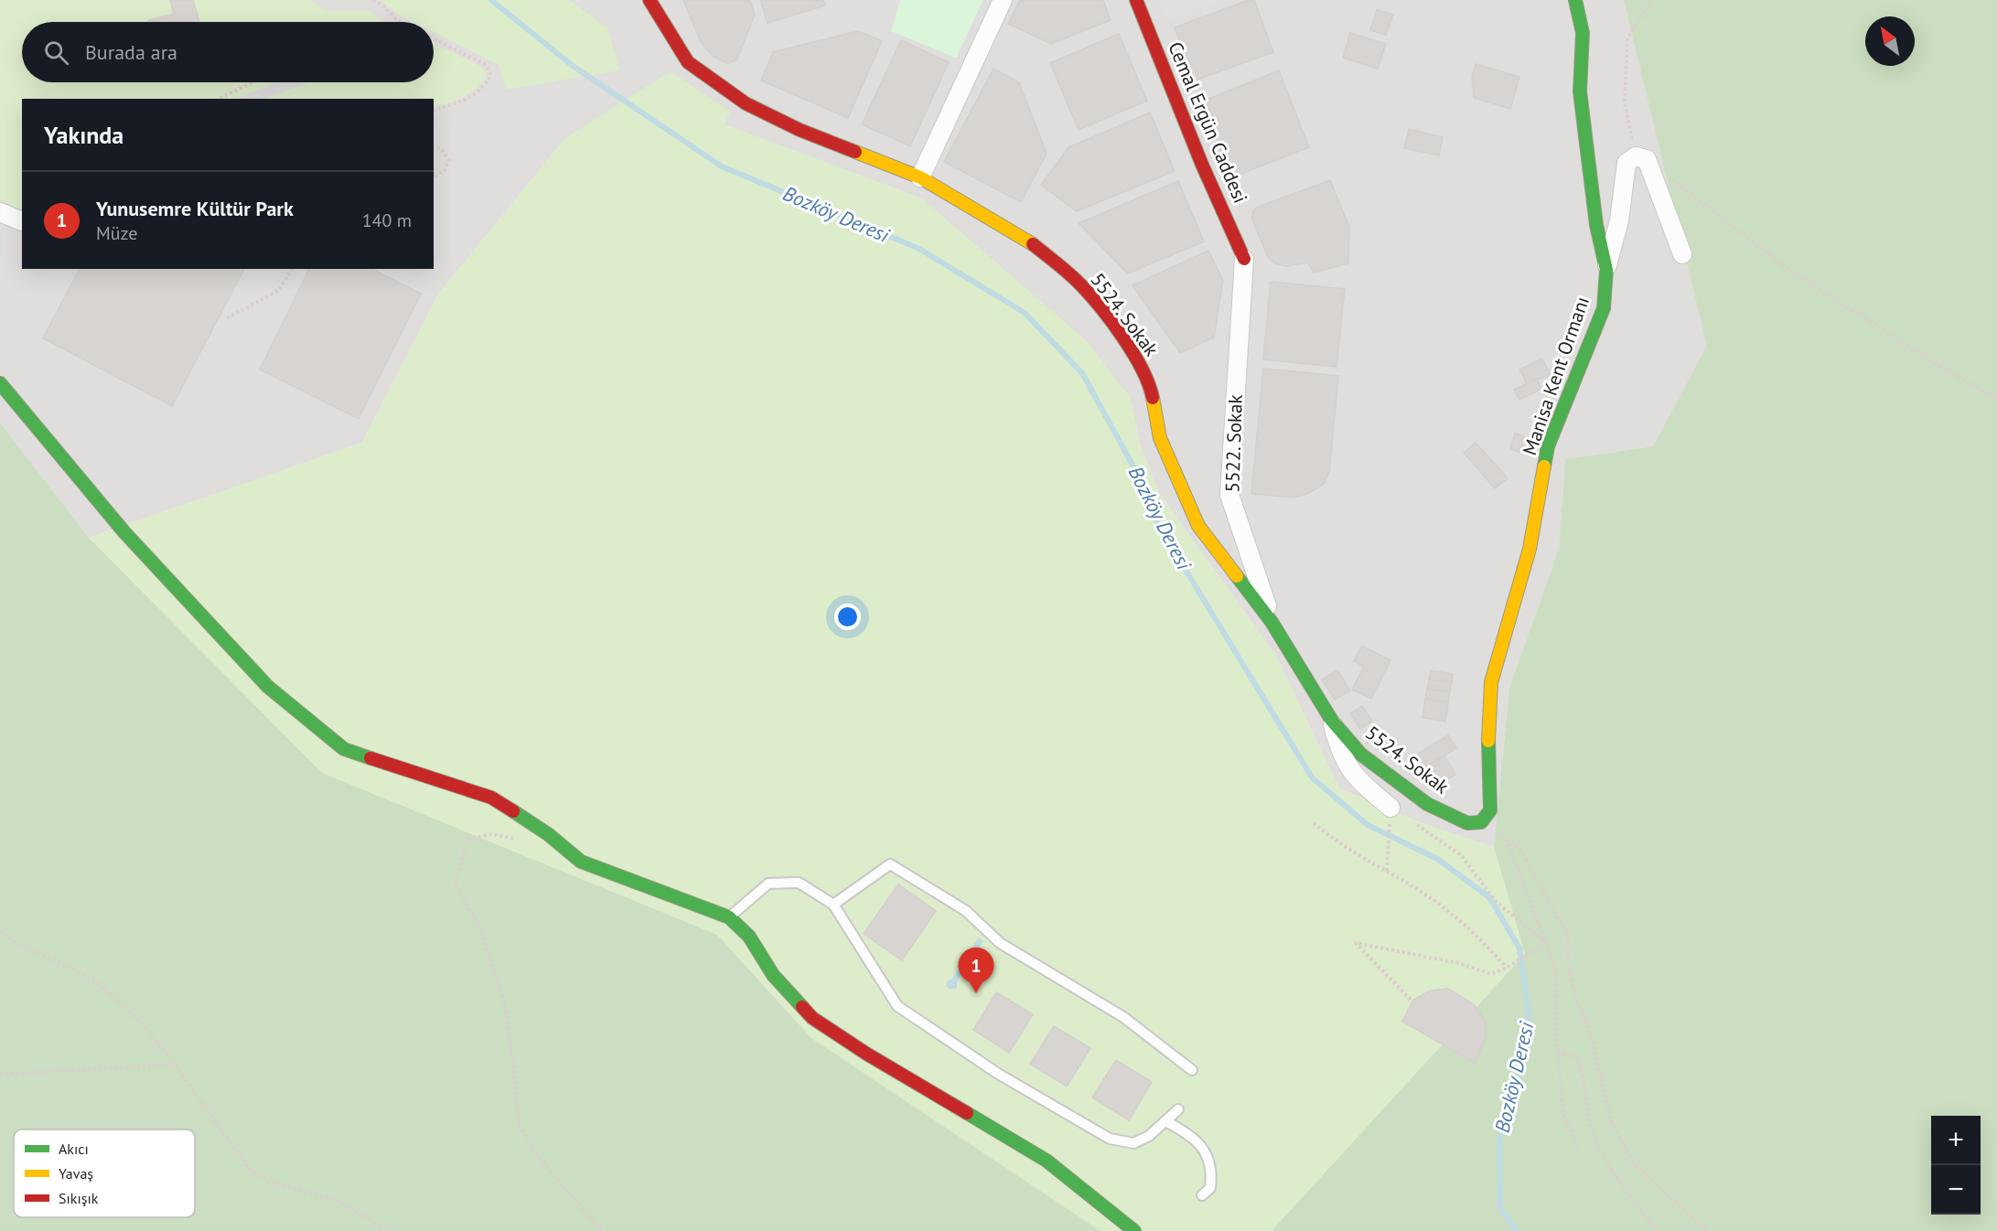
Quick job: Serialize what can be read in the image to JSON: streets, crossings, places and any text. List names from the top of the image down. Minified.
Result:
{"streets":{"street":["Cemal Ergün Caddesi","5524. Sokak","Manisa Kent Ormanı","5522. Sokak"]},"crossings":[["Cemal Ergün Caddesi","5522. Sokak"],["5524. Sokak","Manisa Kent Ormanı"],["5524. Sokak","5522. Sokak"]],"water":["Bozköy Deresi"],"legend":["Akıcı","Yavaş","Sıkışık"],"north":"top left","page":{"search":"Burada ara","heading":"Yakında","list":[{"mark":"1","name":"Yunusemre Kültür Park","note":"Müze","value":"140 m"}],"pins":"1","map_buttons":["+","−"]}}
